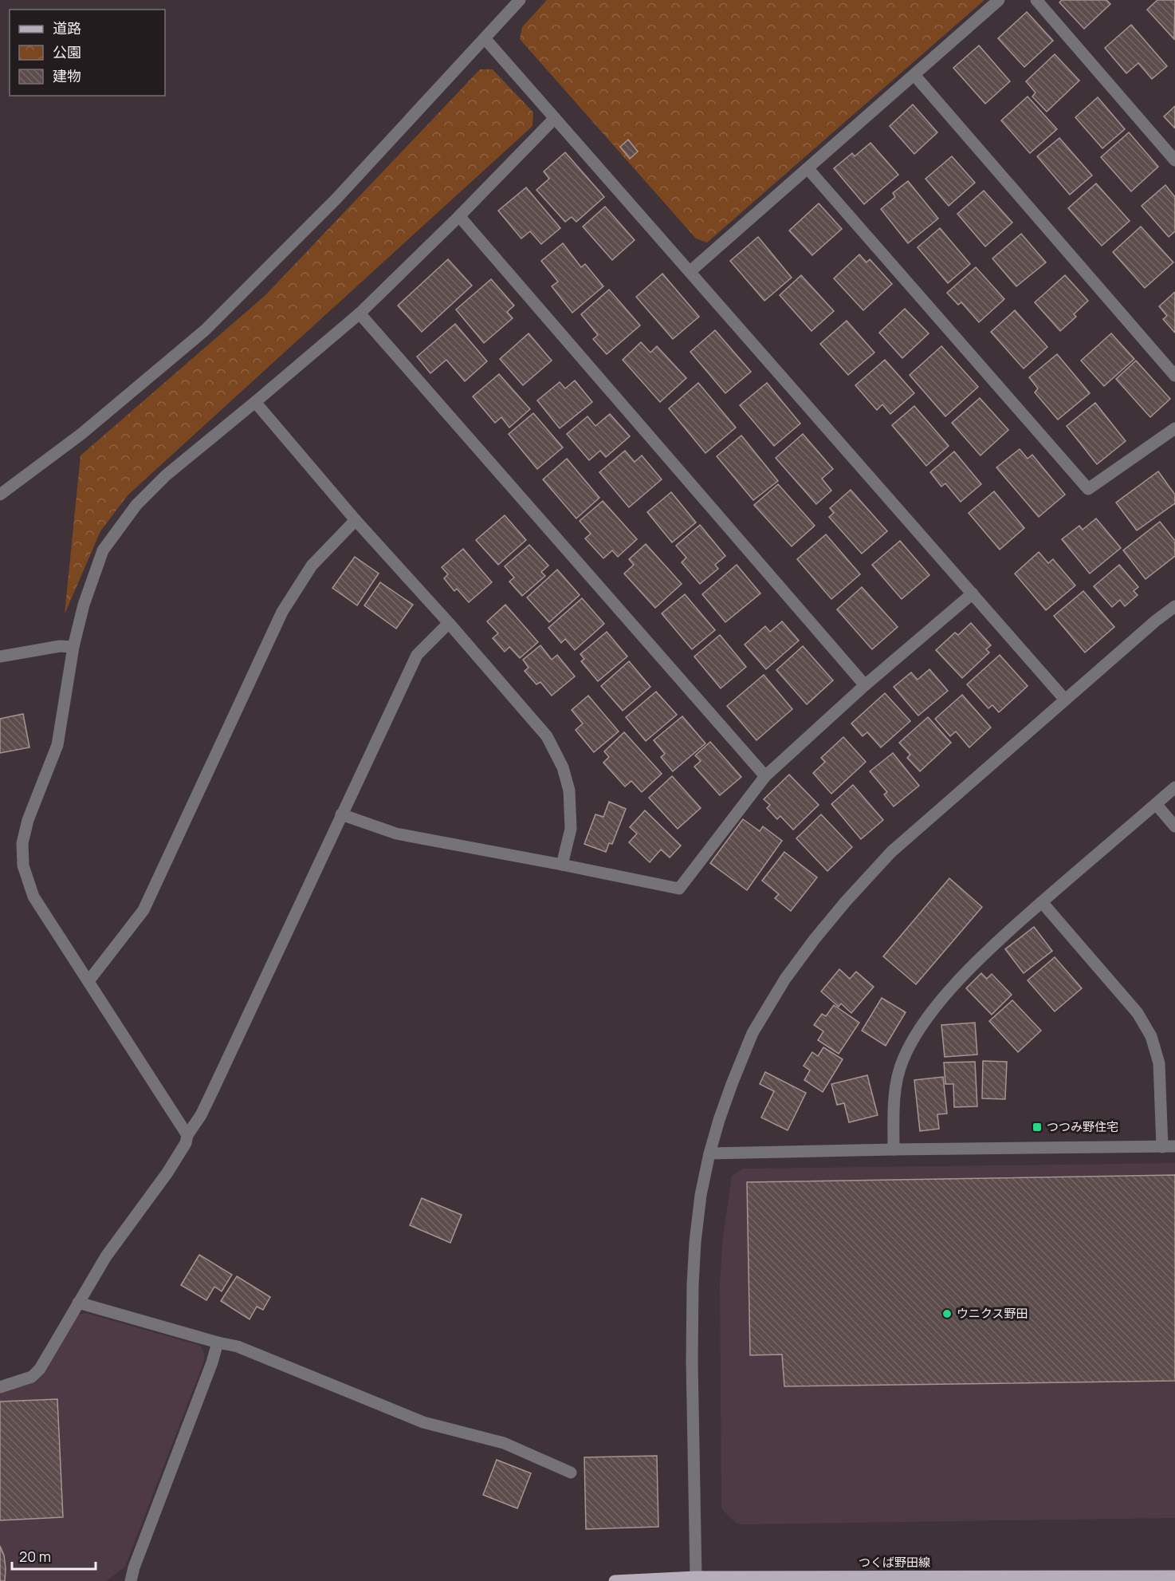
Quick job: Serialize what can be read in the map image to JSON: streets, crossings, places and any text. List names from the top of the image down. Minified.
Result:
{"streets":{"main road":["つくば野田線"]},"places":{"transit":["つつみ野住宅"],"other":["ウニクス野田"]},"legend":["道路","公園","建物"],"scale_bar":"20 m"}
